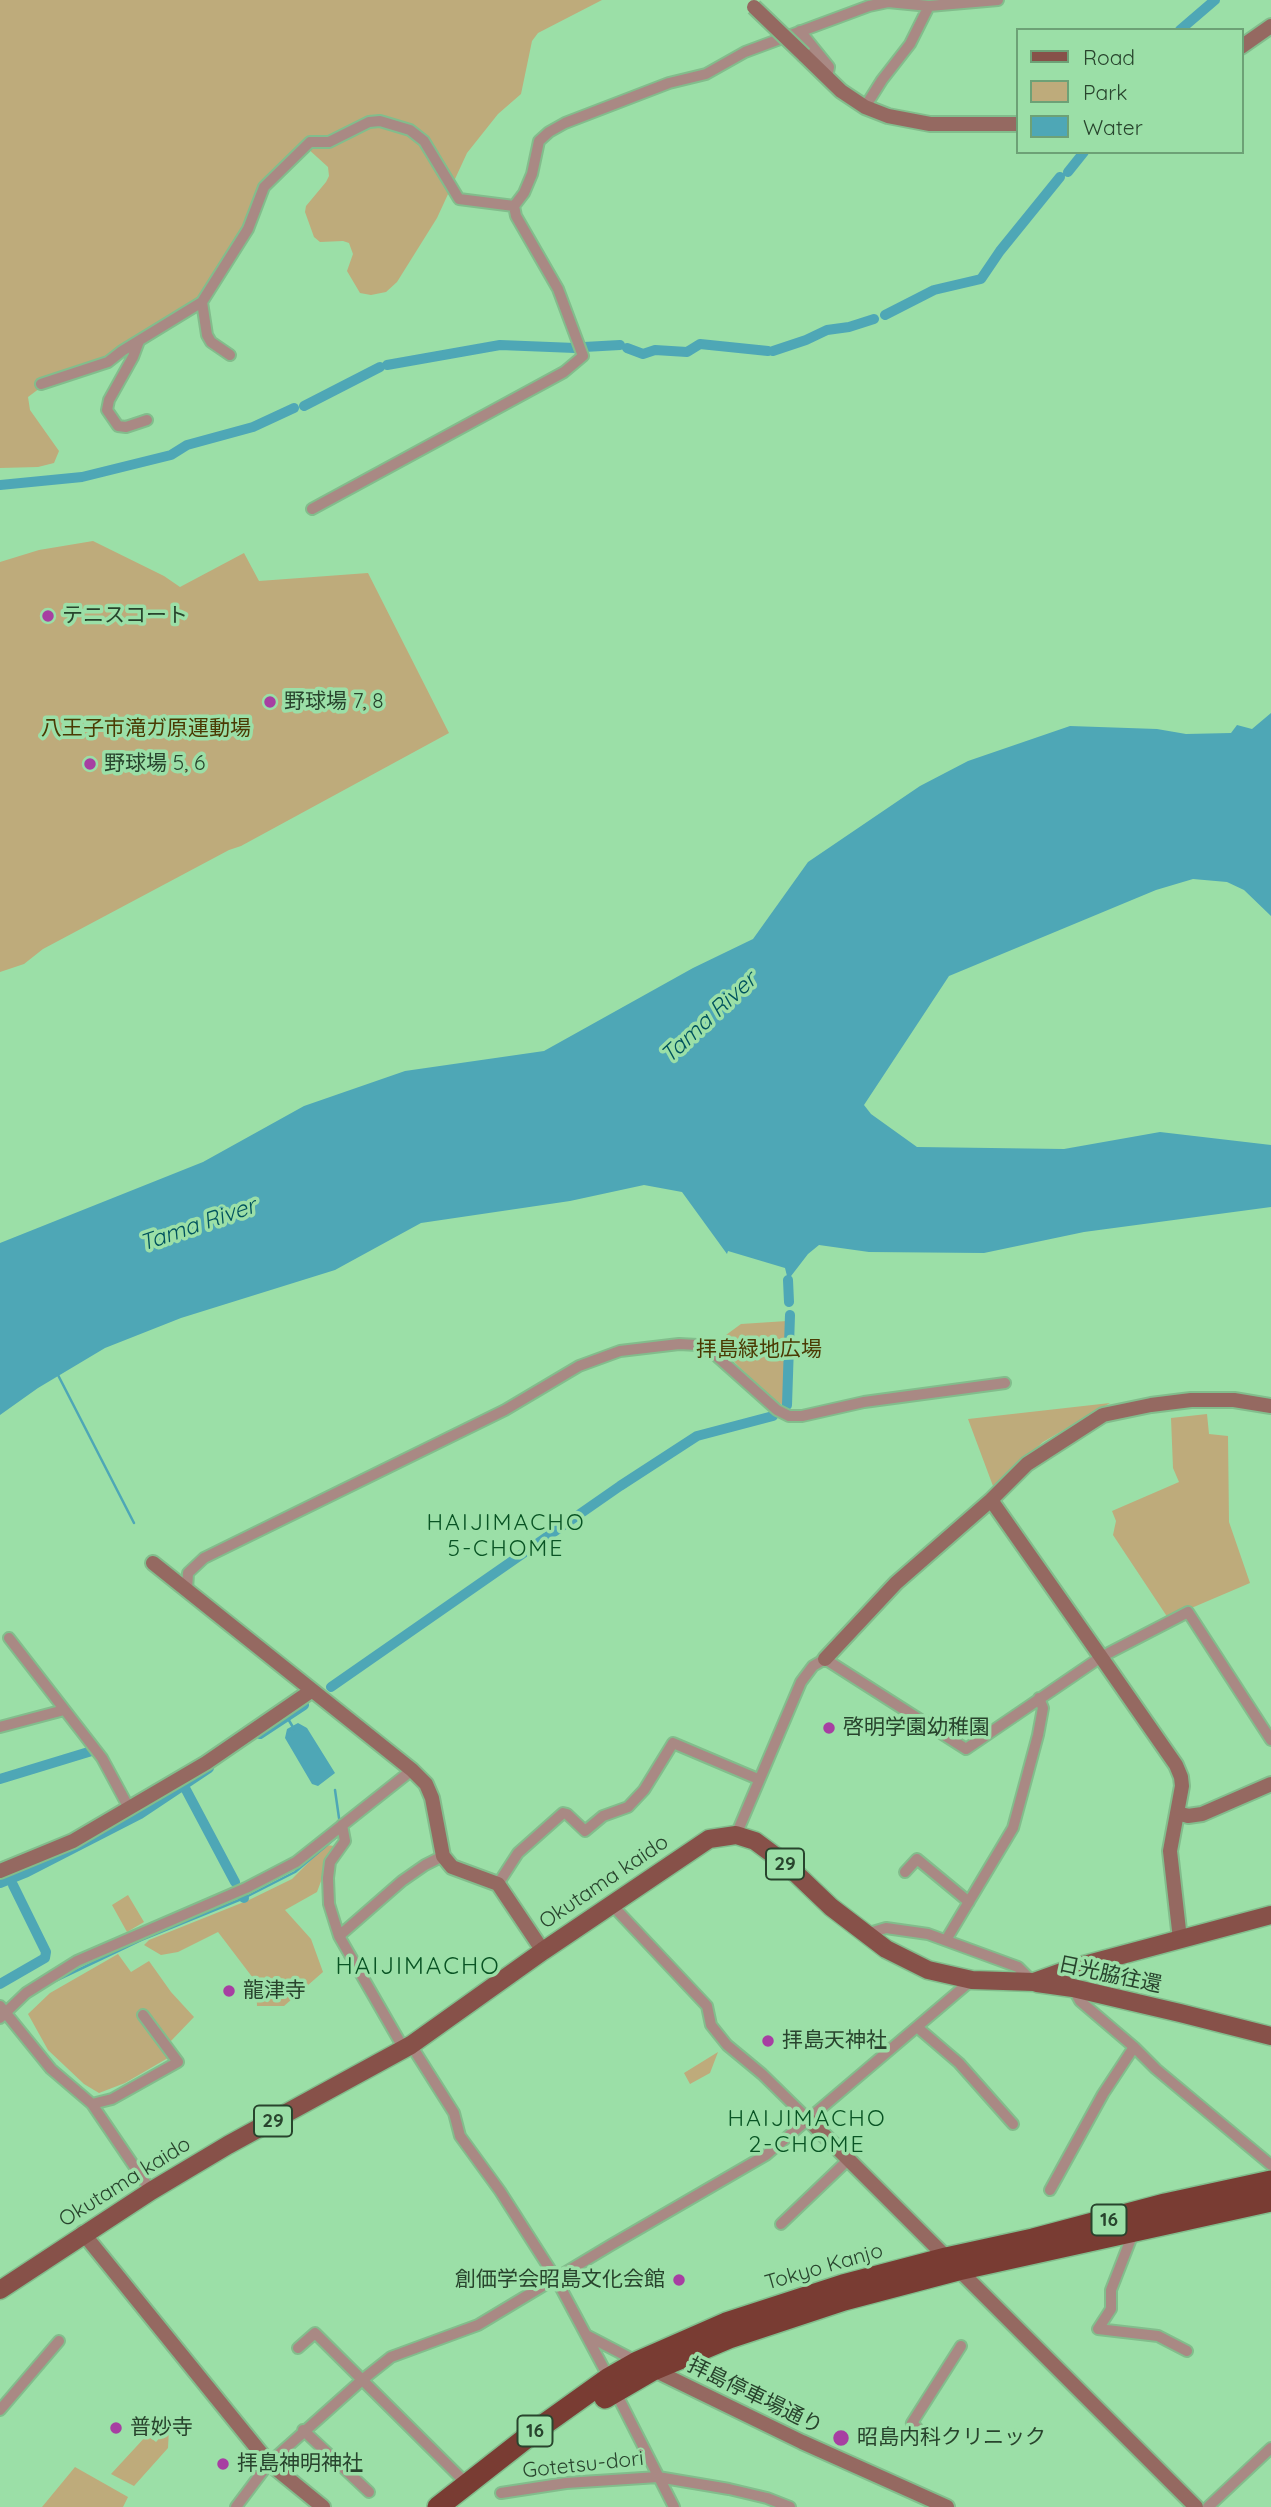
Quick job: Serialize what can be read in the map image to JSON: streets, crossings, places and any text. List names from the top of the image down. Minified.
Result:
{"streets":{"highway":["16","Tokyo Kanjo"],"main road":["29","Okutama kaido","日光脇往還"],"street":["拝島停車場通り","Gotetsu-dori"]},"crossings":[["29","Okutama kaido"],["29","日光脇往還"],["Tokyo Kanjo","拝島停車場通り"]],"districts":["HAIJIMACHO 5-CHOME","HAIJIMACHO","HAIJIMACHO 2-CHOME"],"water":["Tama River"],"parks":["八王子市滝ガ原運動場","拝島緑地広場"],"places":["テニスコート","野球場 7, 8","野球場 5, 6","啓明学園幼稚園","龍津寺","拝島天神社","創価学会昭島文化会館","普妙寺","昭島内科クリニック","拝島神明神社"],"legend":["Road","Park","Water"]}
